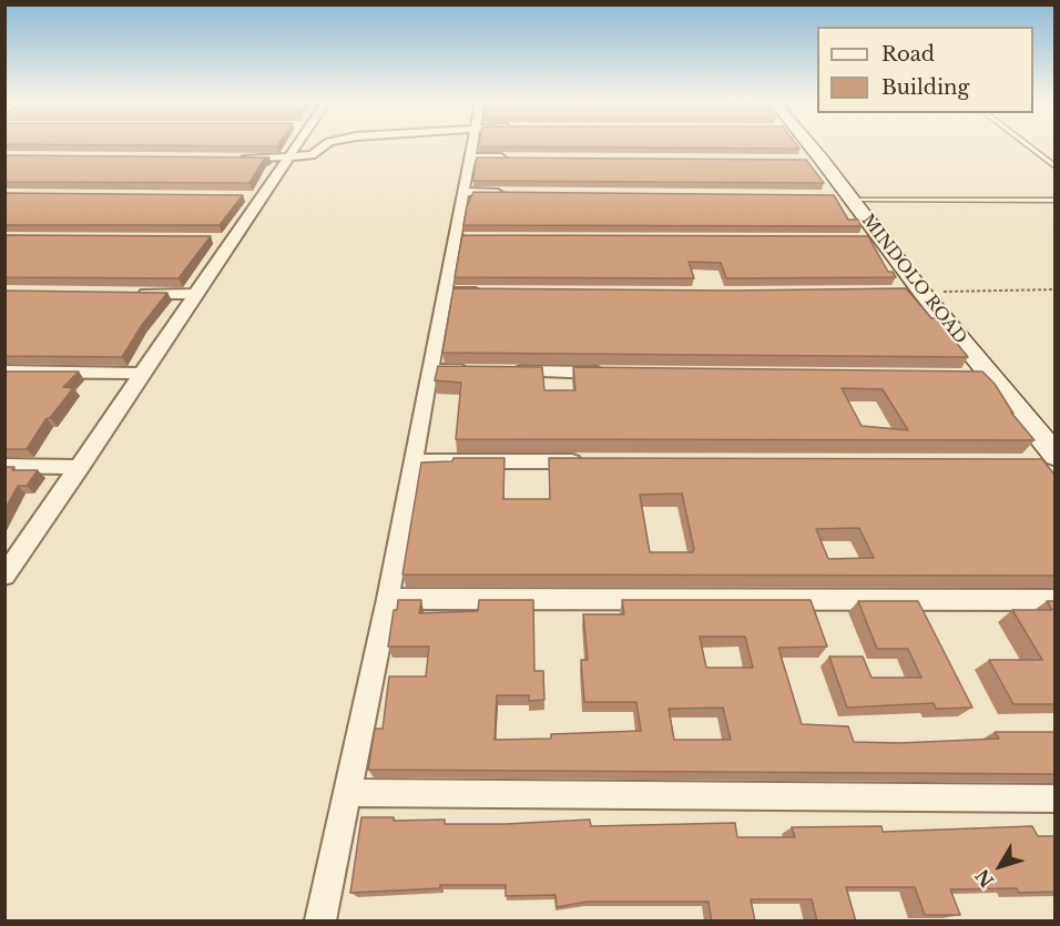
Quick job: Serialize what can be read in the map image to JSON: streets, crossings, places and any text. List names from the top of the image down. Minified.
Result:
{"streets":{"street":["MINDOLO ROAD"]},"legend":["Road","Building"],"north":"bottom left"}
